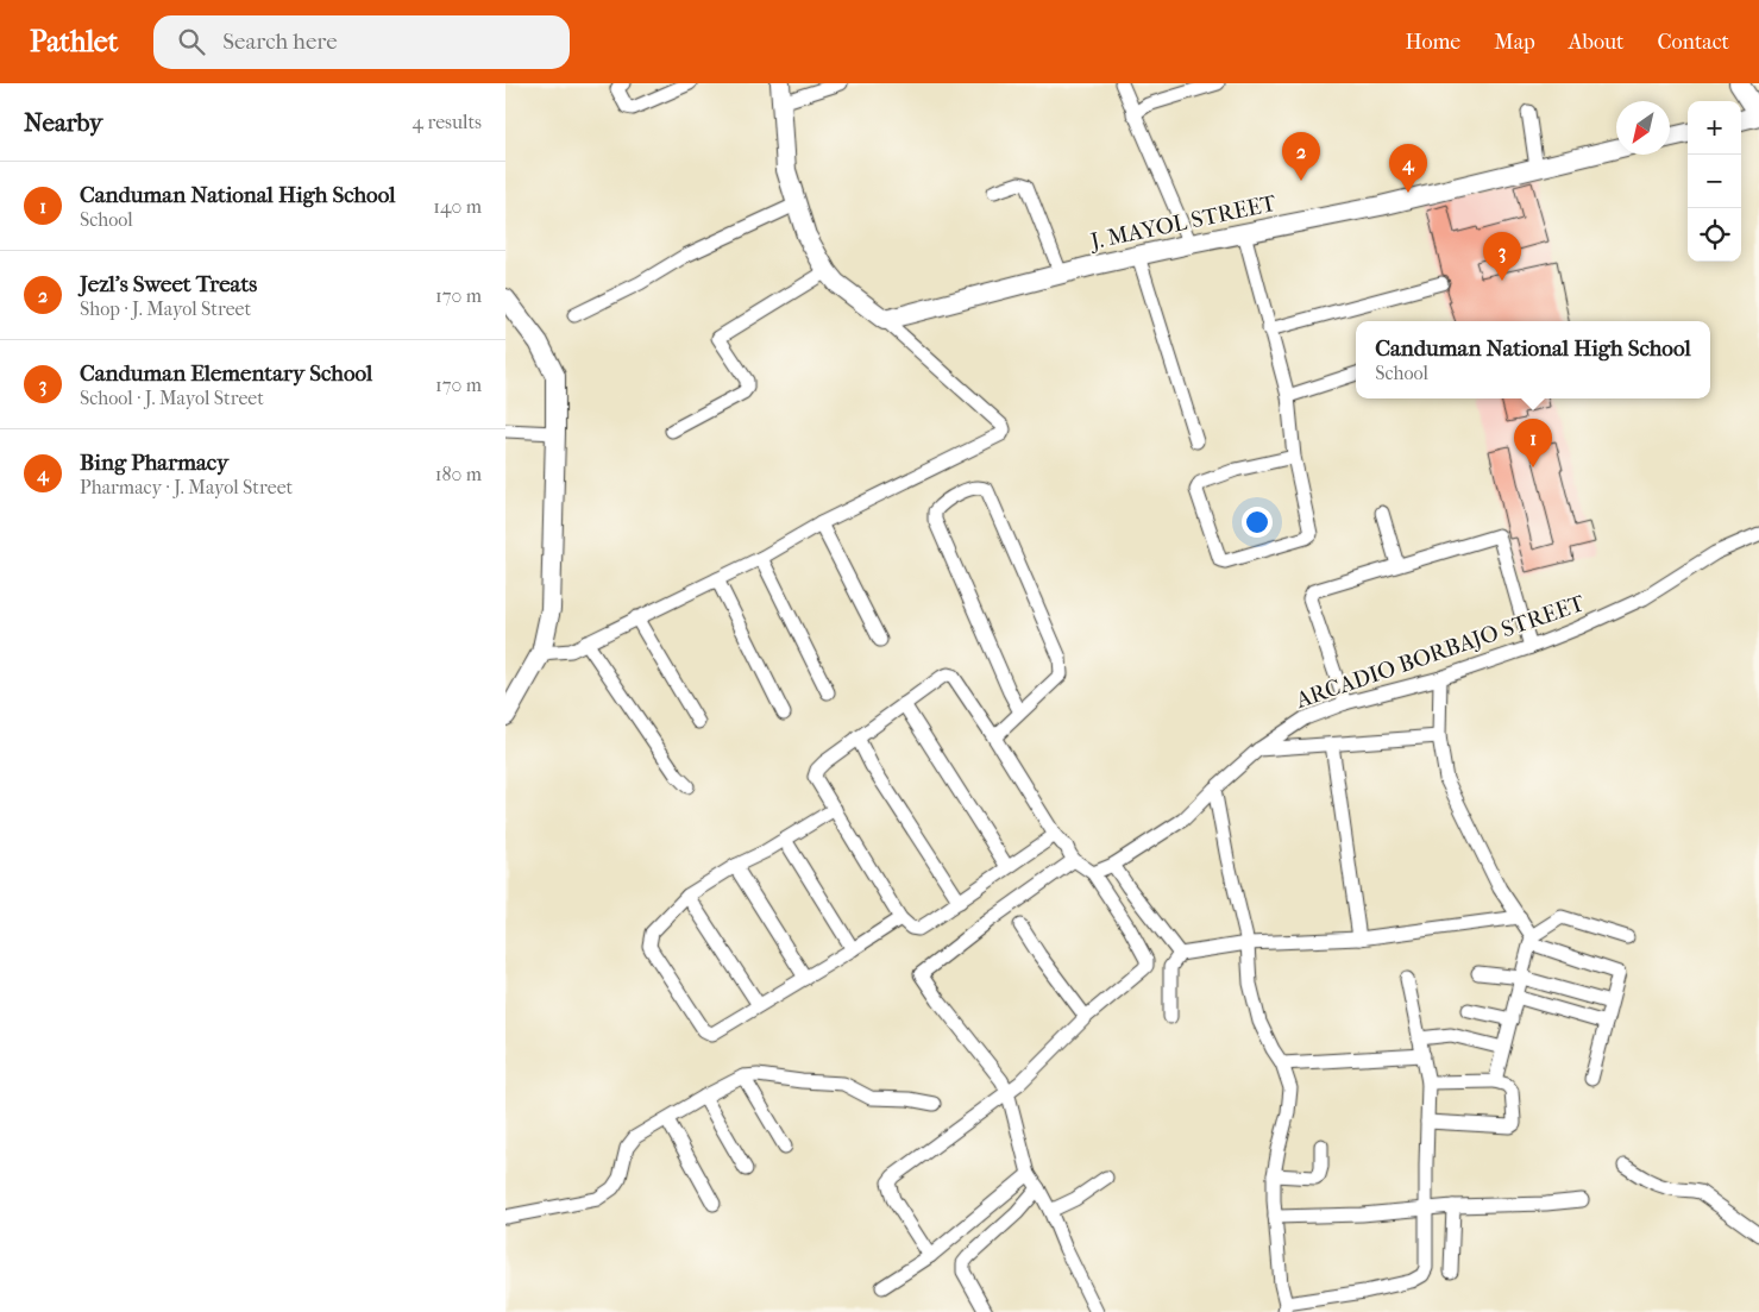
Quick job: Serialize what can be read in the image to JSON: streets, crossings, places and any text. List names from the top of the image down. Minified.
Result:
{"streets":{"street":["J. MAYOL STREET","ARCADIO BORBAJO STREET"]},"north":"bottom left","page":{"header":"Pathlet","search":"Search here","nav":["Home","Map","About","Contact"],"heading":["Nearby","4 results"],"map_buttons":["+","−"],"pins":["2","4","3","1"],"list":[{"mark":"1","name":"Canduman National High School","note":"School","value":"140 m"},{"mark":"2","name":"Jezl's Sweet Treats","note":"Shop · J. Mayol Street","value":"170 m"},{"mark":"3","name":"Canduman Elementary School","note":"School · J. Mayol Street","value":"170 m"},{"mark":"4","name":"Bing Pharmacy","note":"Pharmacy · J. Mayol Street","value":"180 m"}],"popup":["Canduman National High School","School"]}}
